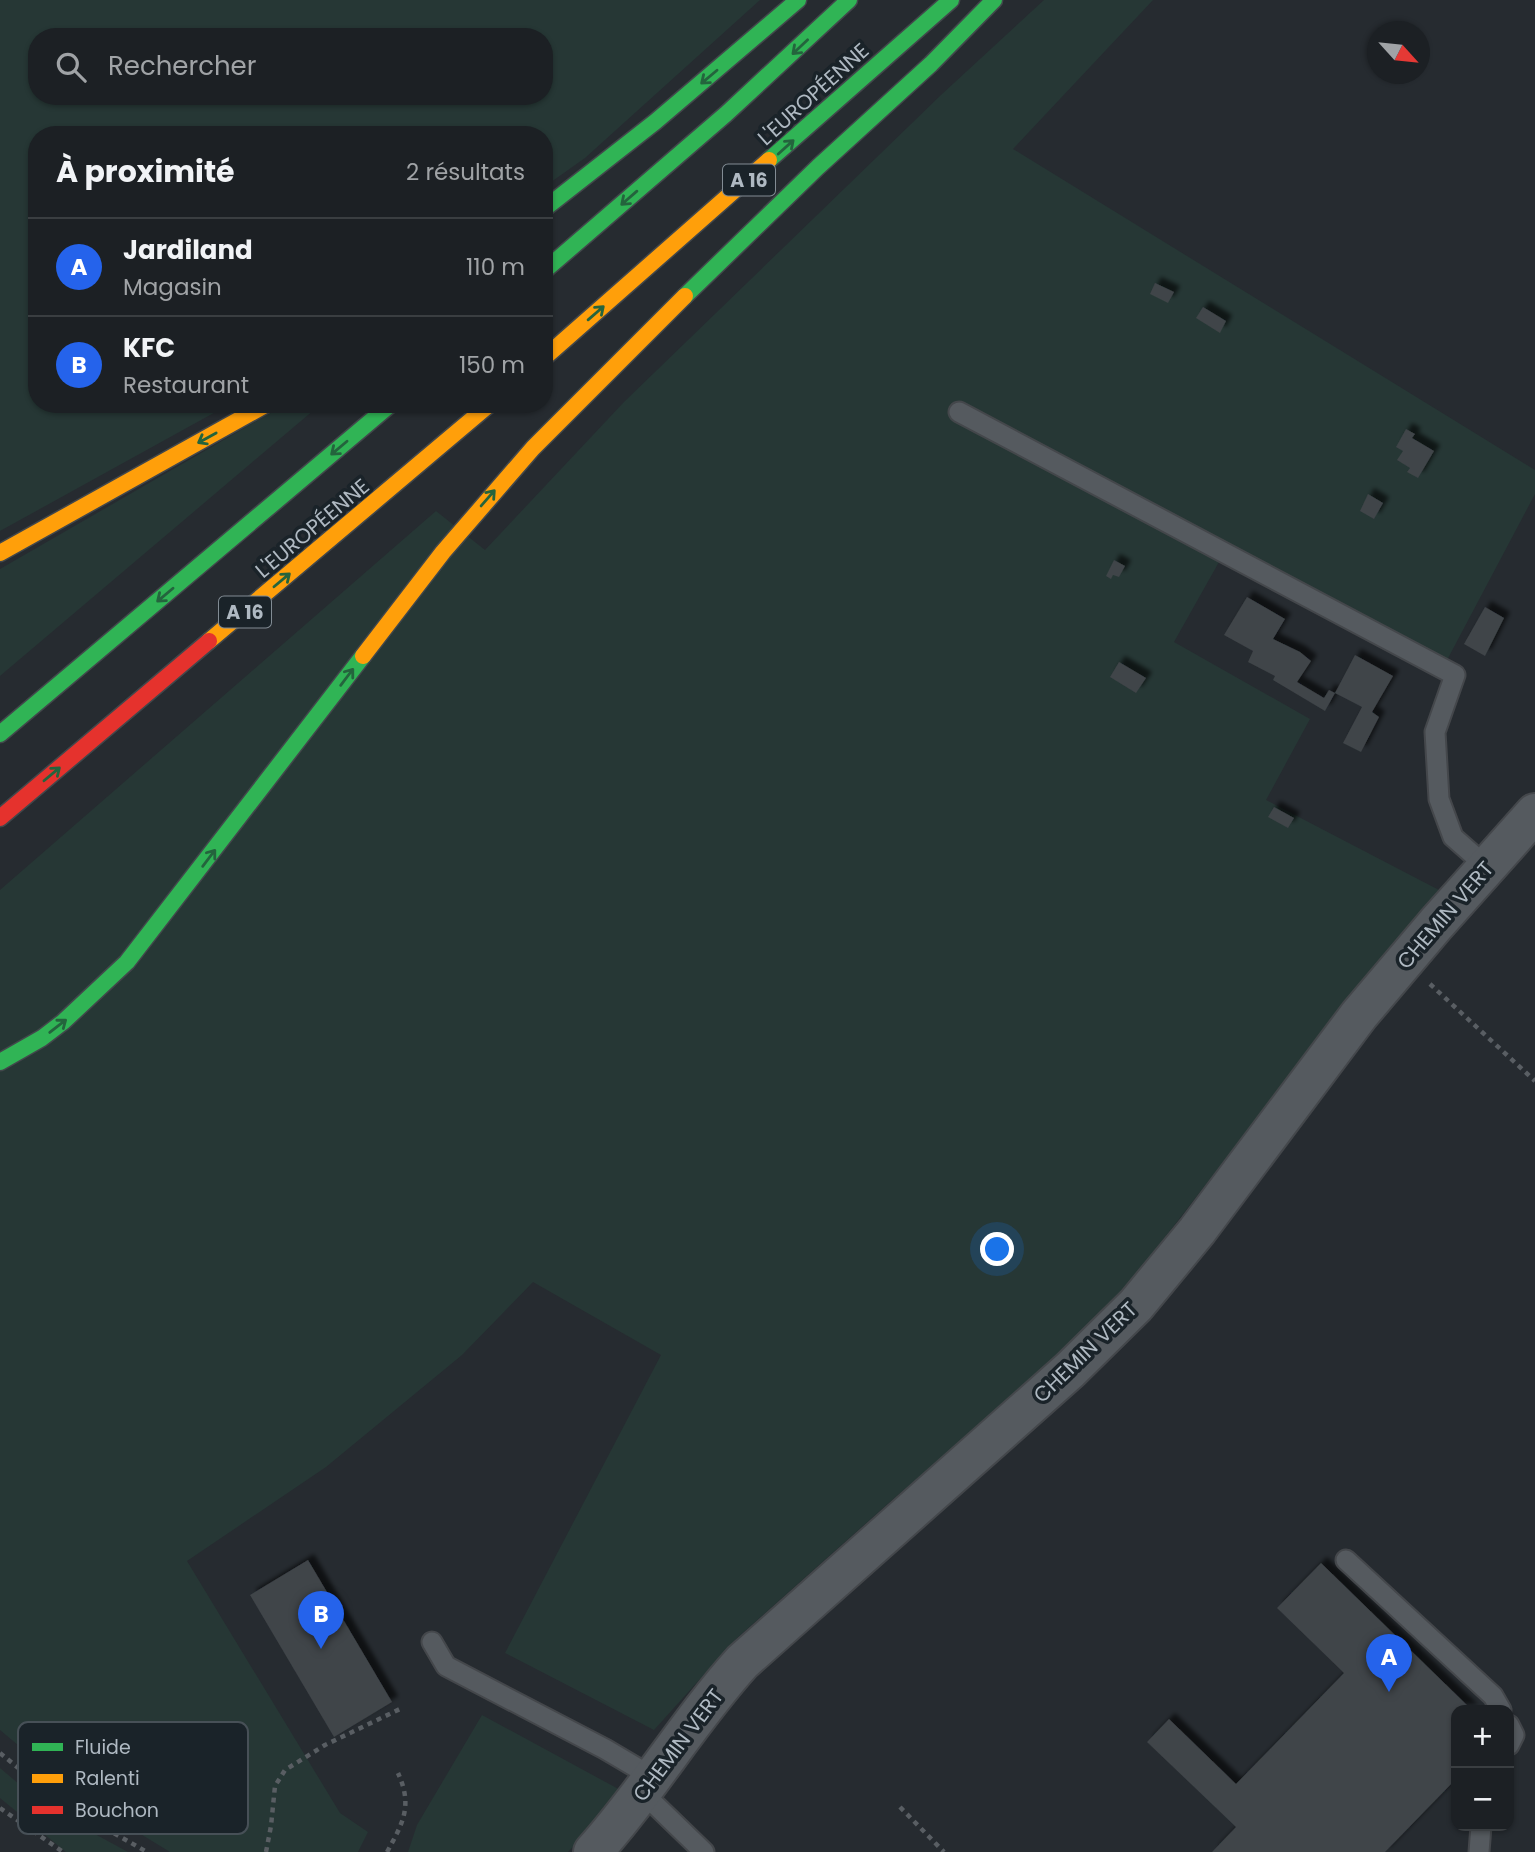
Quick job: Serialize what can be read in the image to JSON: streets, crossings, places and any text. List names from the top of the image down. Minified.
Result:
{"streets":{"highway":["L'EUROPÉENNE","A 16"],"street":["CHEMIN VERT"]},"legend":["Fluide","Ralenti","Bouchon"],"north":"bottom right","page":{"search":"Rechercher","heading":["À proximité","2 résultats"],"list":[{"mark":"A","name":"Jardiland","note":"Magasin","value":"110 m"},{"mark":"B","name":"KFC","note":"Restaurant","value":"150 m"}],"pins":["B","A"],"map_buttons":["+","−"]}}
